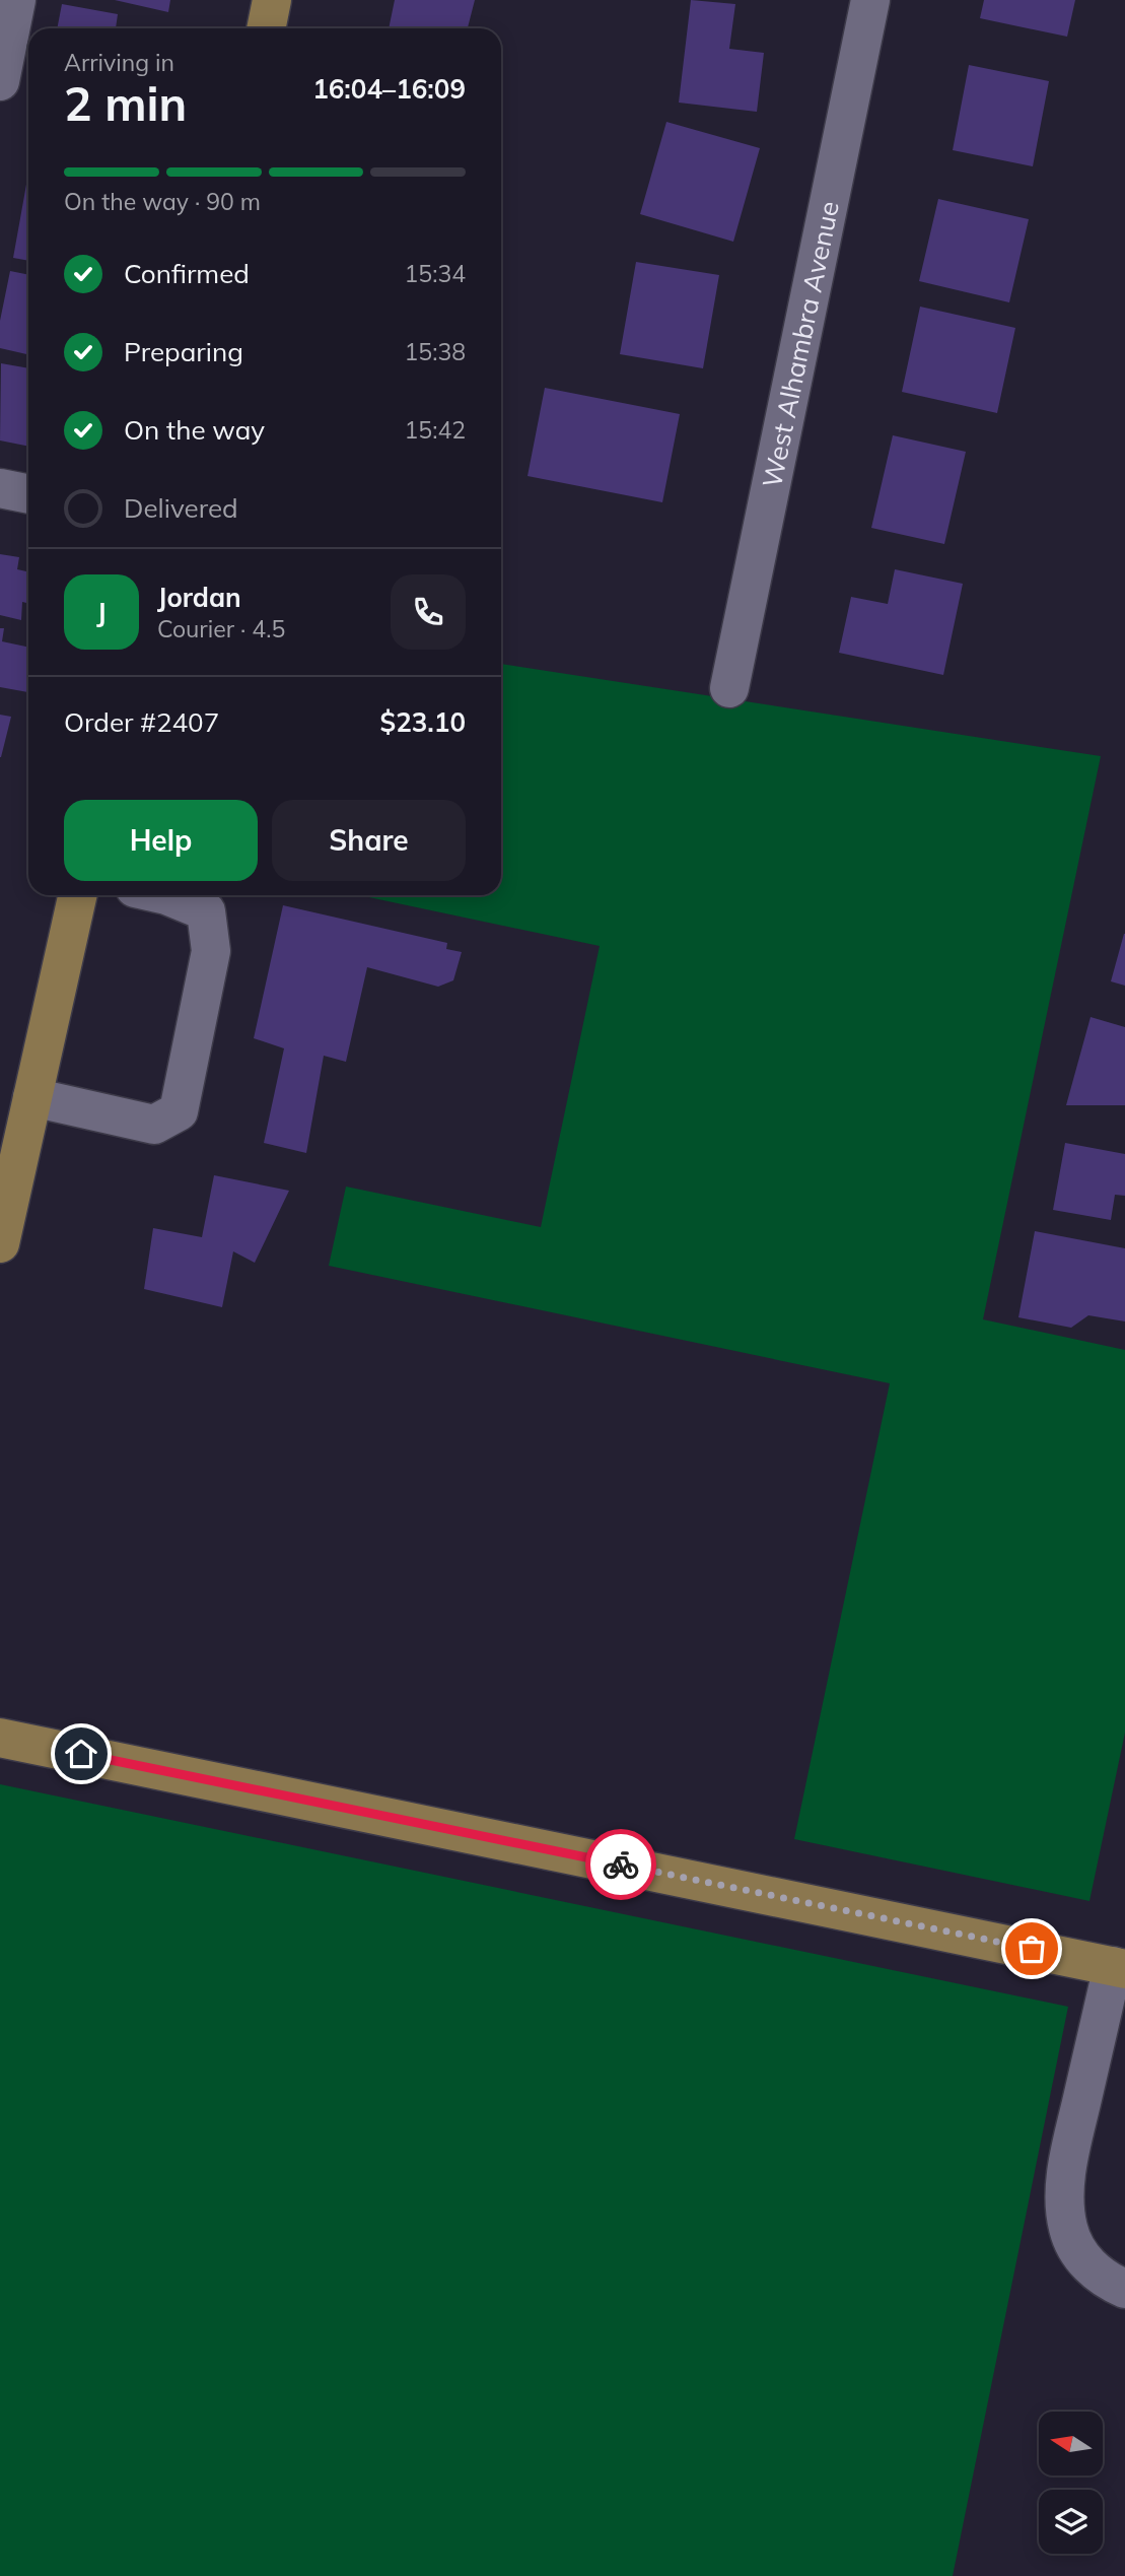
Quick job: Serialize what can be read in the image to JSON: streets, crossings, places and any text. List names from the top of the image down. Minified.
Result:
{"streets":{"street":["West Alhambra Avenue"]},"north":"left","page":{"heading":["2 min","Arriving in","16:04–16:09"],"panel":["Jordan","Courier · 4.5","Order #2407","$23.10"],"bar":"On the way · 90 m","list":[["Confirmed","15:34"],["Preparing","15:38"],["On the way","15:42"],"Delivered"],"round":"J","buttons":["Help","Share"]}}
